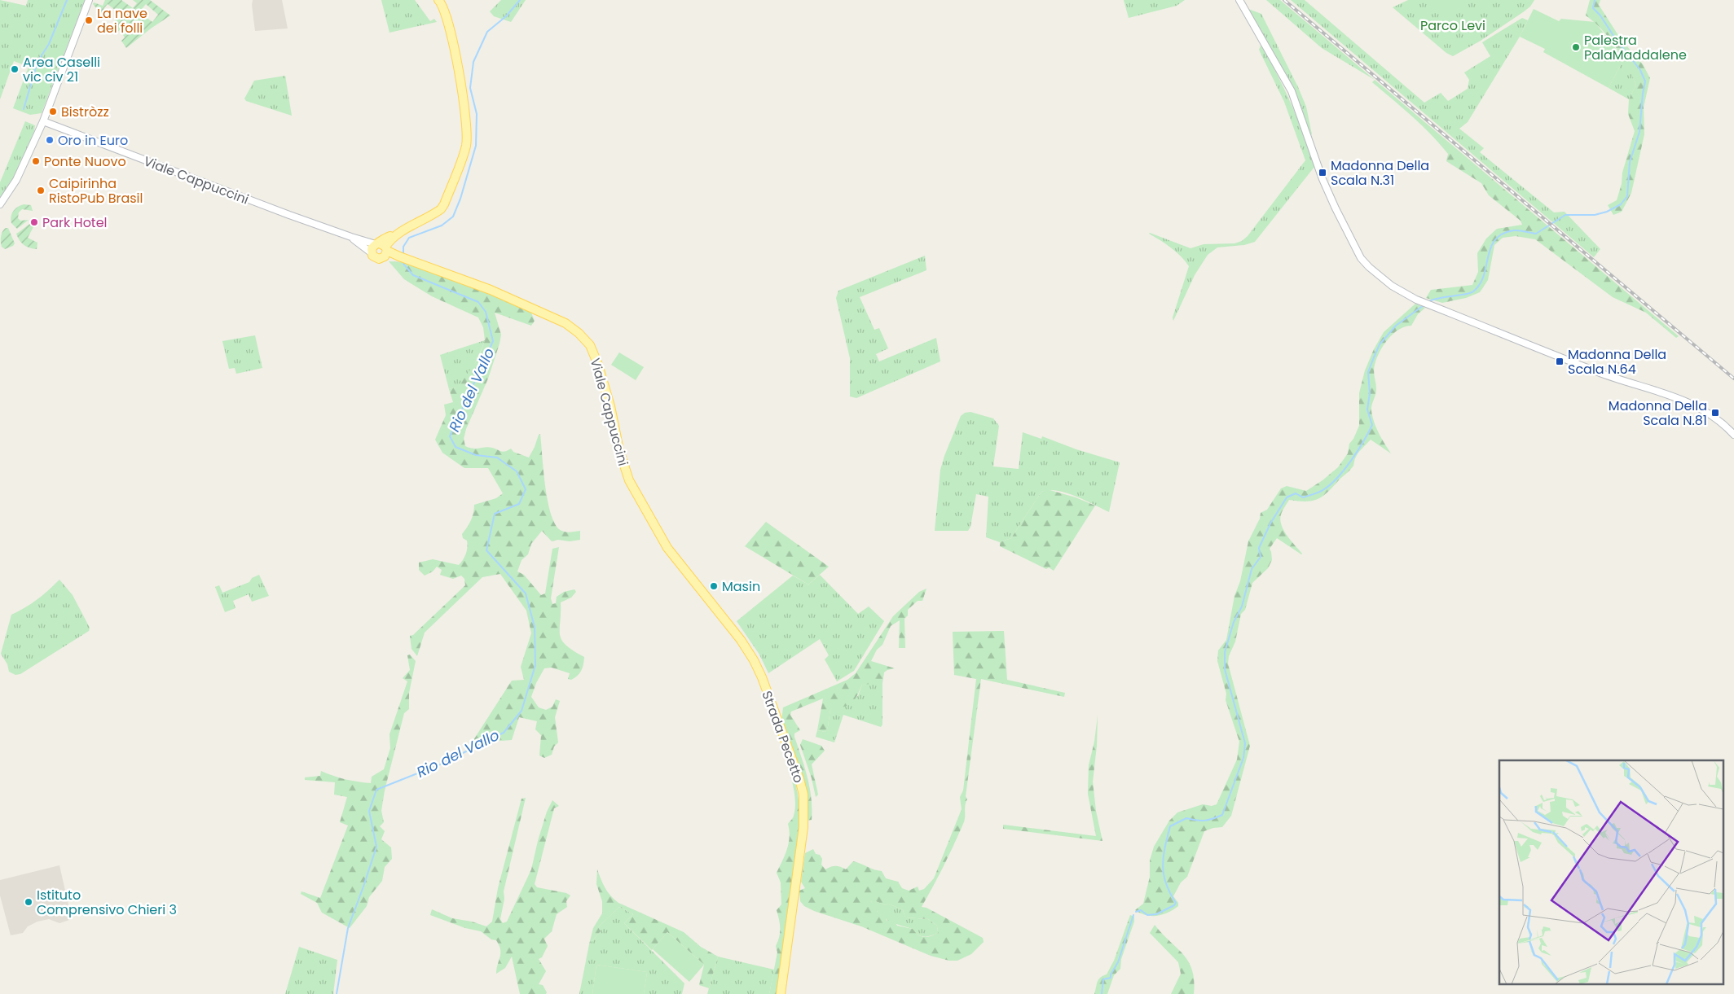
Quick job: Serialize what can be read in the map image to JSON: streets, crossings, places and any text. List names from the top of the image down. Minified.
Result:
{"streets":{"main road":["Viale Cappuccini","Strada Pecetto"]},"crossings":[["Viale Cappuccini","Strada Pecetto"]],"water":["Rio del Vallo"],"parks":["Parco Levi"],"places":{"other":["La nave dei folli","Palestra PalaMaddalene","Area Caselli vic civ 21","Bistròzz","Oro in Euro","Ponte Nuovo","Caipirinha RistoPub Brasil","Park Hotel","Masin","Istituto Comprensivo Chieri 3"],"transit":["Madonna Della Scala N.31","Madonna Della Scala N.64","Madonna Della Scala N.81"]}}
